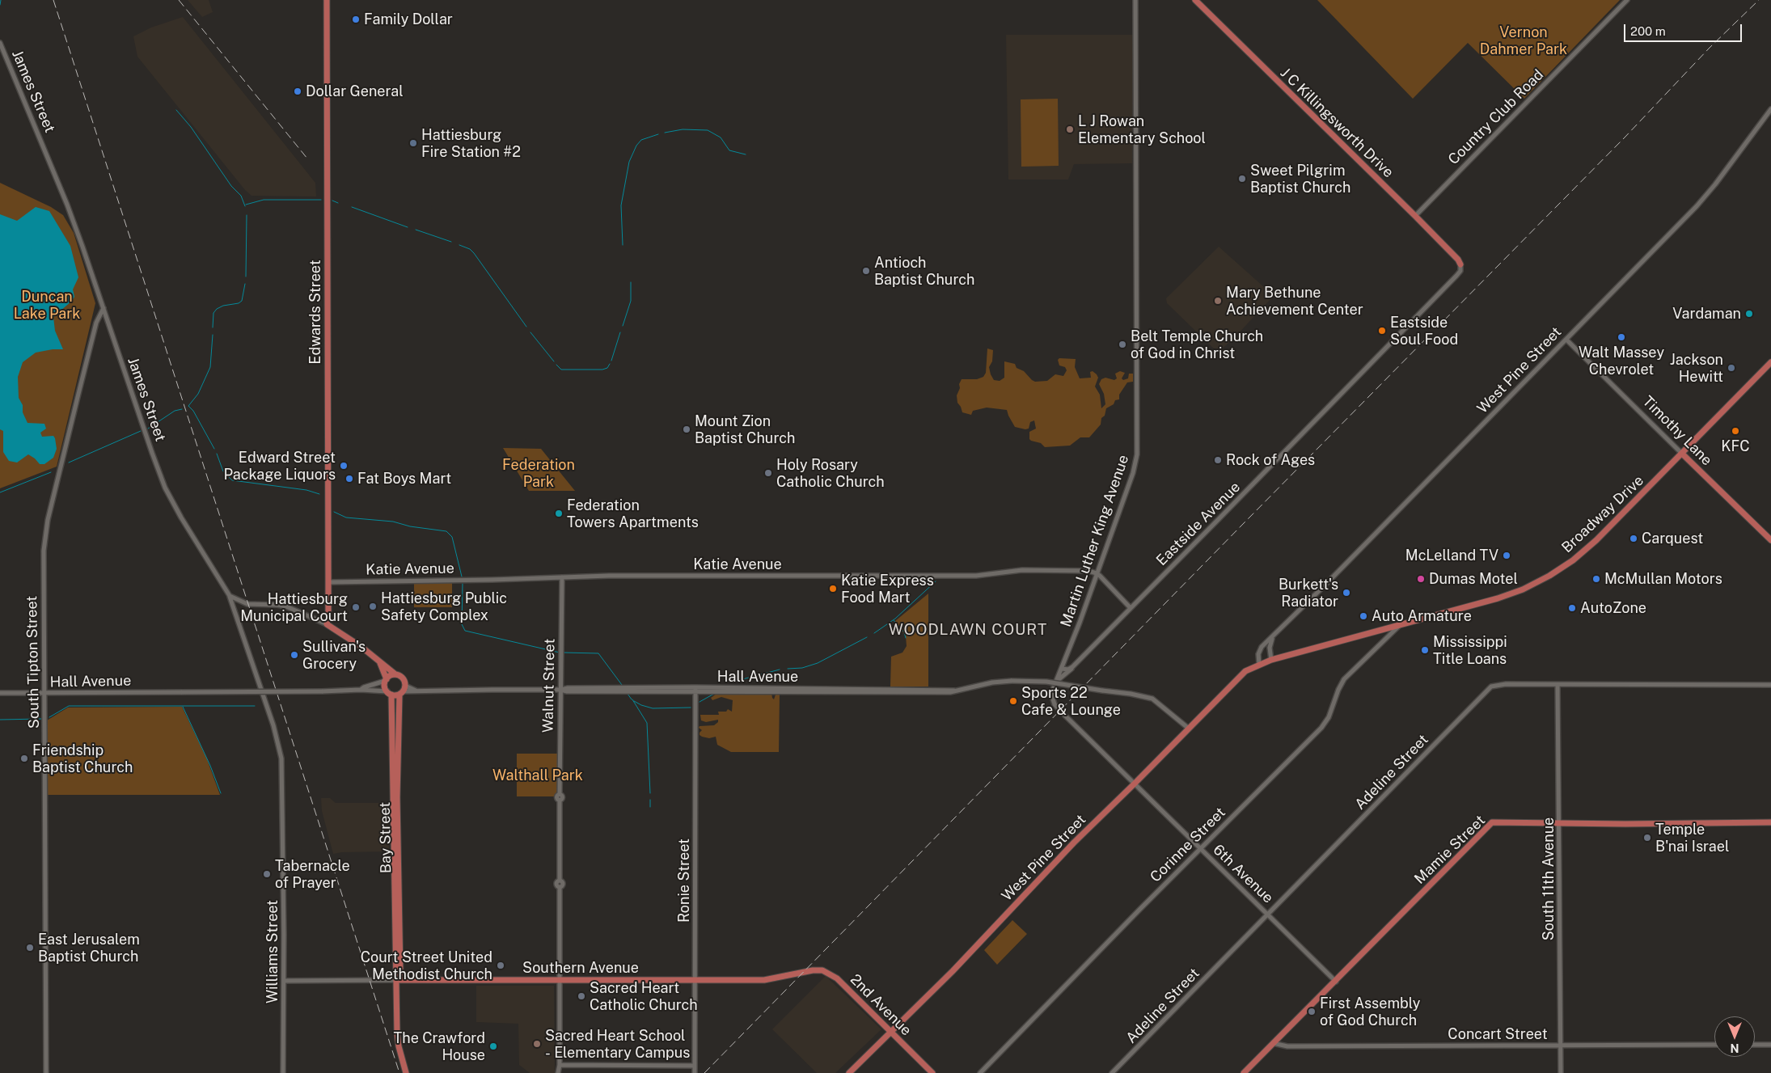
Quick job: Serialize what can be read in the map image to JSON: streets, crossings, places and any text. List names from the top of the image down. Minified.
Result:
{"streets":{"main road":["J C Killingsworth Drive","Edwards Street","West Pine Street","Timothy Lane","Broadway Drive","Bay Street","Mamie Street","Southern Avenue","2nd Avenue"],"street":["James Street","Country Club Road","Eastside Avenue","Martin Luther King Avenue","Katie Avenue","South Tipton Street","Hall Avenue","Walnut Street","Adeline Street","Corinne Street","6th Avenue","South 11th Avenue","Ronie Street","Williams Street","Concart Street"]},"crossings":[["James Street","South Tipton Street"],["James Street","Williams Street"],["Country Club Road","J C Killingsworth Drive"],["J C Killingsworth Drive","Eastside Avenue"],["Edwards Street","Katie Avenue"],["West Pine Street","Timothy Lane"],["West Pine Street","Broadway Drive"],["West Pine Street","Hall Avenue"],["West Pine Street","6th Avenue"],["West Pine Street","2nd Avenue"],["Timothy Lane","Broadway Drive"],["Broadway Drive","Corinne Street"],["Eastside Avenue","Martin Luther King Avenue"],["Martin Luther King Avenue","Katie Avenue"],["Martin Luther King Avenue","6th Avenue"],["Katie Avenue","Walnut Street"],["South Tipton Street","Hall Avenue"],["Hall Avenue","Walnut Street"],["Hall Avenue","Bay Street"],["Hall Avenue","Ronie Street"],["Walnut Street","Southern Avenue"],["Adeline Street","6th Avenue"],["Adeline Street","South 11th Avenue"],["Bay Street","Southern Avenue"],["Corinne Street","6th Avenue"],["Mamie Street","6th Avenue"],["Mamie Street","South 11th Avenue"],["Mamie Street","Concart Street"],["South 11th Avenue","Concart Street"],["Ronie Street","Southern Avenue"],["Williams Street","Southern Avenue"],["Southern Avenue","2nd Avenue"]],"districts":["WOODLAWN COURT"],"parks":["Vernon Dahmer Park","Duncan Lake Park","Federation Park","Walthall Park"],"places":["Family Dollar","Dollar General","L J Rowan Elementary School","Hattiesburg Fire Station #2","Sweet Pilgrim Baptist Church","Antioch Baptist Church","Mary Bethune Achievement Center","Vardaman","Eastside Soul Food","Walt Massey Chevrolet","Belt Temple Church of God in Christ","Jackson Hewitt","Mount Zion Baptist Church","KFC","Rock of Ages","Edward Street Package Liquors","Holy Rosary Catholic Church","Fat Boys Mart","Federation Towers Apartments","Carquest","McLelland TV","Dumas Motel","McMullan Motors","Katie Express Food Mart","Burkett's Radiator","Hattiesburg Public Safety Complex","Hattiesburg Municipal Court","AutoZone","Auto Armature","Mississippi Title Loans","Sullivan's Grocery","Sports 22 Cafe & Lounge","Friendship Baptist Church","Temple B'nai Israel","Tabernacle of Prayer","East Jerusalem Baptist Church","Court Street United Methodist Church","Sacred Heart Catholic Church","First Assembly of God Church","Sacred Heart School - Elementary Campus","The Crawford House"],"scale_bar":"200 m","north":"bottom"}
